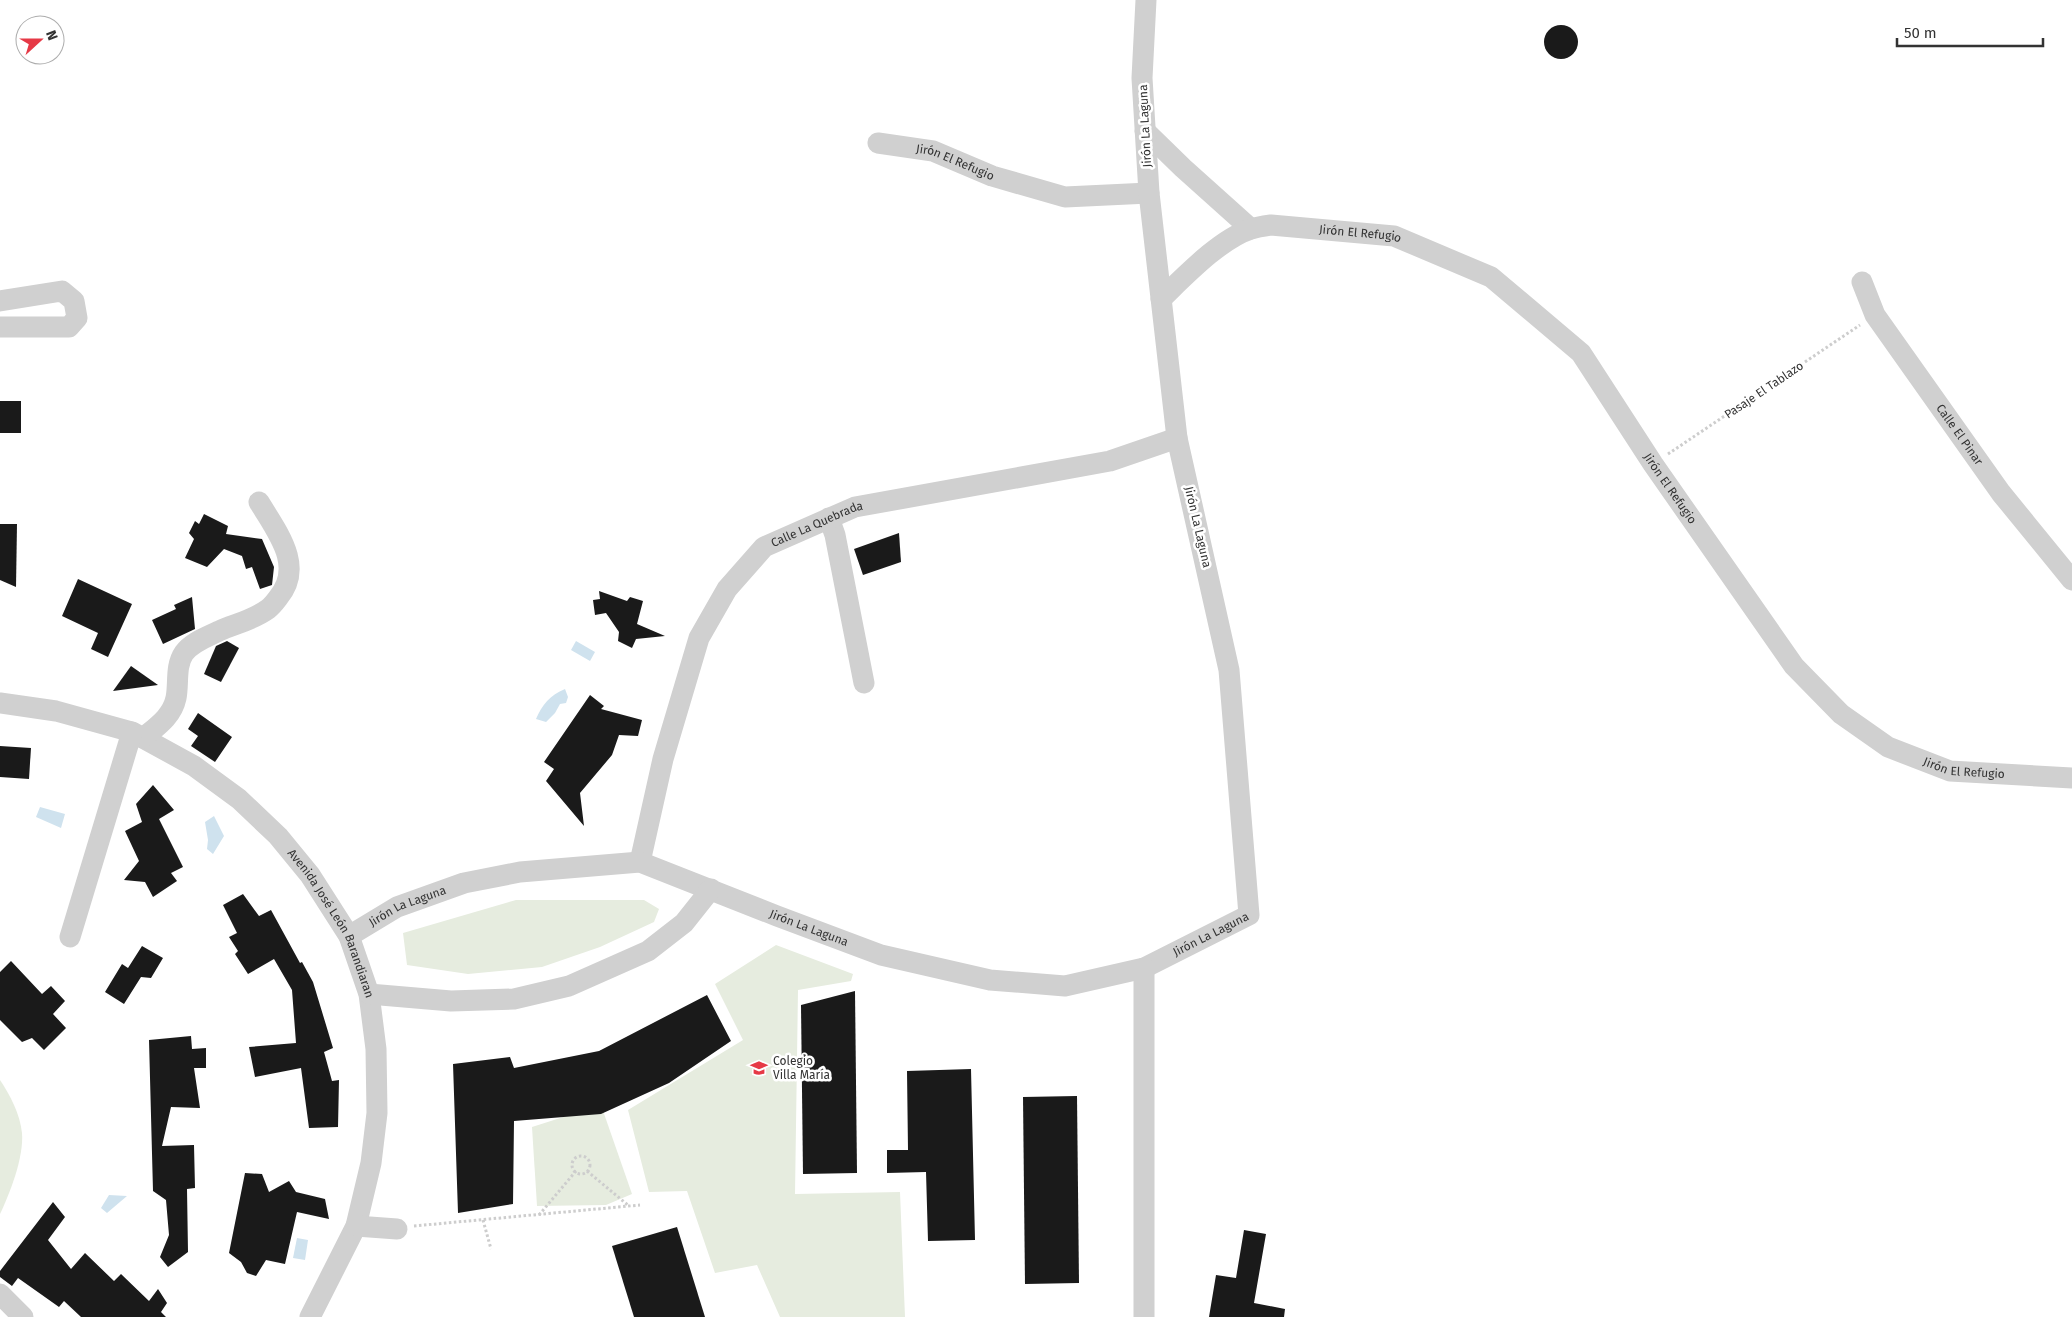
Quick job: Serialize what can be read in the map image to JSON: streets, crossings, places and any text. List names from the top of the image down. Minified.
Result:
{"streets":{"street":["Jirón La Laguna","Jirón El Refugio","Calle El Pinar","Calle La Quebrada","Avenida José León Barandiaran"],"path":["Pasaje El Tablazo"]},"crossings":[["Jirón La Laguna","Jirón El Refugio"],["Jirón La Laguna","Calle La Quebrada"],["Jirón La Laguna","Avenida José León Barandiaran"],["Jirón El Refugio","Pasaje El Tablazo"],["Pasaje El Tablazo","Calle El Pinar"]],"places":{"school or university":["Colegio Villa María"]},"scale_bar":"50 m","north":"right"}
